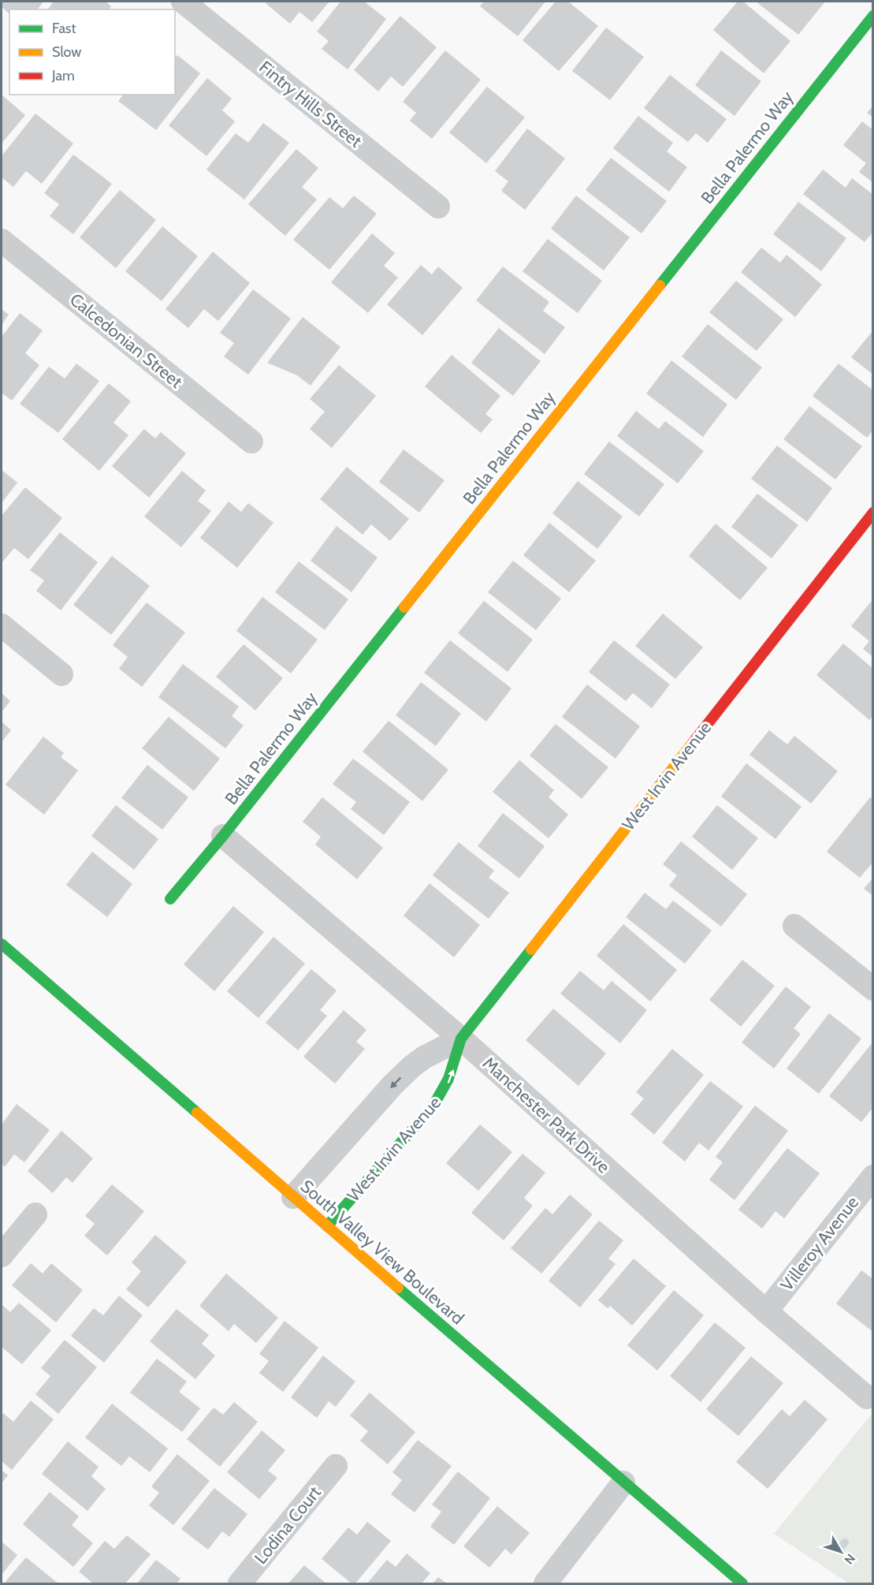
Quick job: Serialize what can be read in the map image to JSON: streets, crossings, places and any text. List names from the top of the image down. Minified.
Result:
{"streets":{"street":["Fintry Hills Street","Bella Palermo Way","Calcedonian Street","West Irvin Avenue","Manchester Park Drive","Villeroy Avenue","South Valley View Boulevard","Lodina Court"]},"crossings":[["Bella Palermo Way","Manchester Park Drive"],["West Irvin Avenue","Manchester Park Drive"],["West Irvin Avenue","South Valley View Boulevard"],["Manchester Park Drive","Villeroy Avenue"]],"legend":["Fast","Slow","Jam"],"north":"bottom right"}
